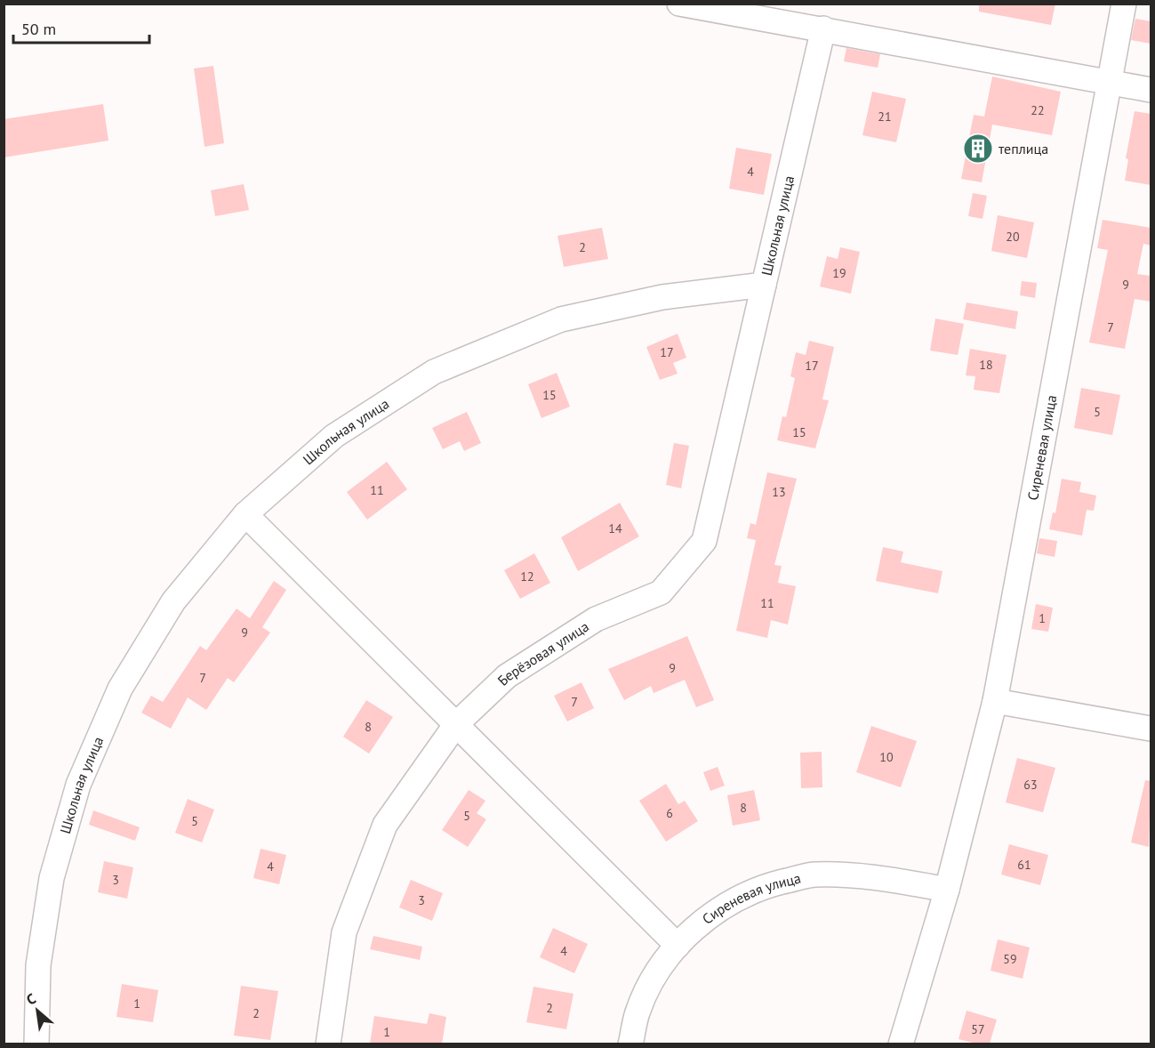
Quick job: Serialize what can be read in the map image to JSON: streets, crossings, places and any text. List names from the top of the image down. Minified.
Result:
{"streets":{"street":["Школьная улица","Сиреневая улица","Берёзовая улица"]},"crossings":[["Школьная улица","Берёзовая улица"]],"places":{"building":["теплица"]},"house_numbers":["22","21","4","20","2","19","9","7","17","18","17","15","5","15","11","13","14","12","11","1","9","9","7","7","8","10","63","8","6","5","5","61","4","3","3","4","59","1","2","2","57","1"],"scale_bar":"50 m","north":"top left"}
